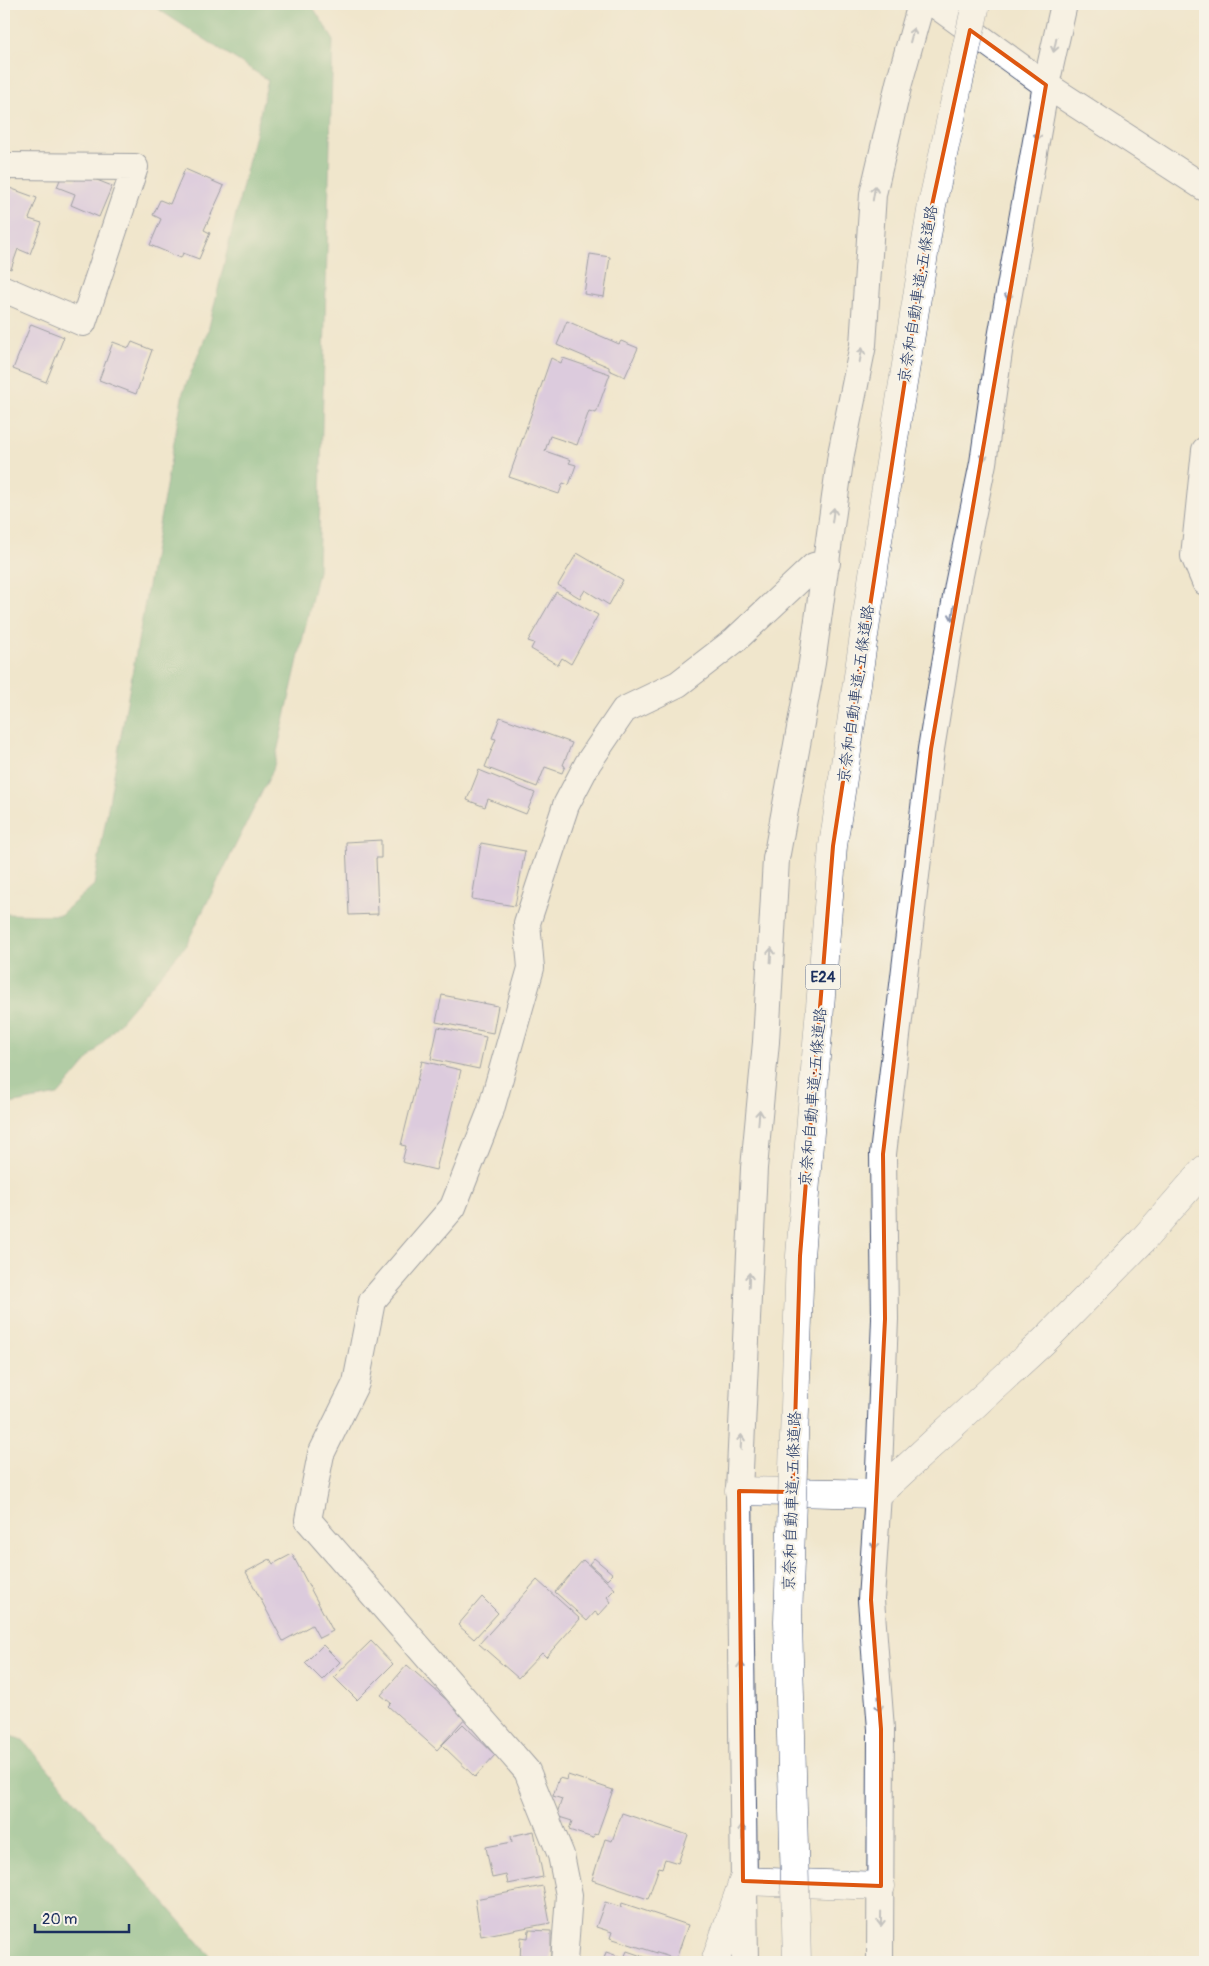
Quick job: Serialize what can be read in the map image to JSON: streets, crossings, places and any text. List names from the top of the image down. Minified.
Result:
{"streets":{"main road":["京奈和自動車道;五條道路","E24"]},"scale_bar":"20 m"}
